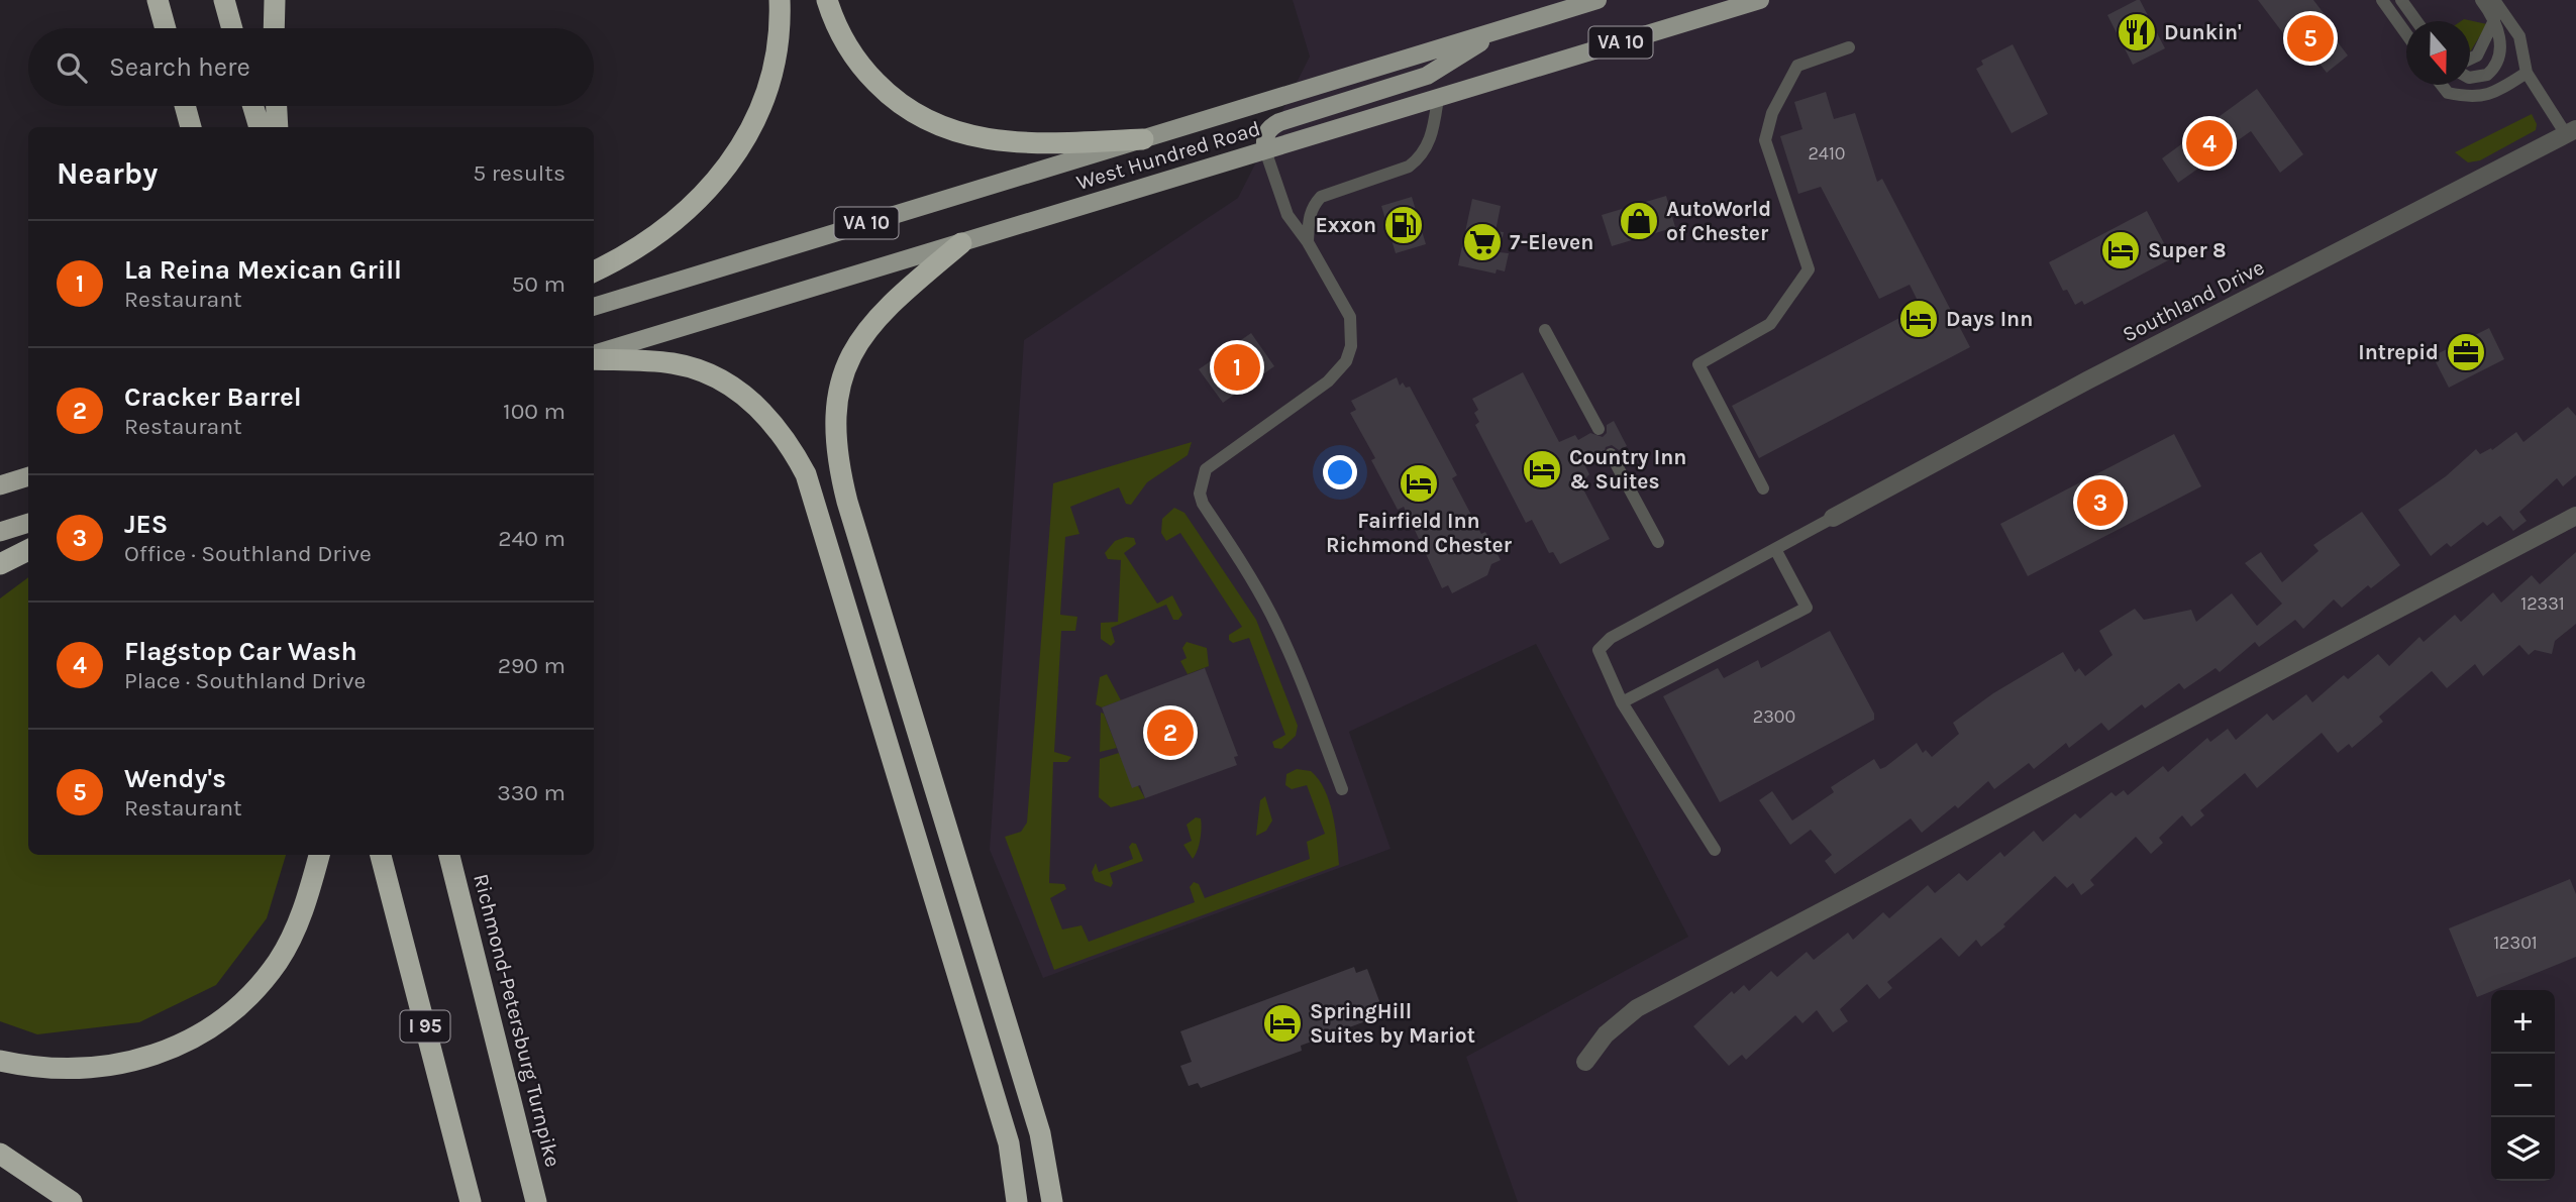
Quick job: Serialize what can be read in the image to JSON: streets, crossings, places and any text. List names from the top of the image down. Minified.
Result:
{"streets":{"highway":["Richmond-Petersburg Turnpike","I 95"],"main road":["VA 10","West Hundred Road"],"street":["Southland Drive"]},"places":{"restaurant":["Dunkin'"],"shop":["AutoWorld of Chester"],"fuel station":["Exxon"],"supermarket":["7-Eleven"],"hotel":["Super 8","Days Inn","Country Inn & Suites","Fairfield Inn Richmond Chester","SpringHill Suites by Mariot"],"office":["Intrepid"]},"house_numbers":["2410","12331","2300","12301"],"north":"bottom","page":{"pins":["5","4","1","3","2"],"search":"Search here","heading":["Nearby","5 results"],"list":[{"mark":"1","name":"La Reina Mexican Grill","note":"Restaurant","value":"50 m"},{"mark":"2","name":"Cracker Barrel","note":"Restaurant","value":"100 m"},{"mark":"3","name":"JES","note":"Office · Southland Drive","value":"240 m"},{"mark":"4","name":"Flagstop Car Wash","note":"Place · Southland Drive","value":"290 m"},{"mark":"5","name":"Wendy's","note":"Restaurant","value":"330 m"}],"map_buttons":["+","−"]}}
